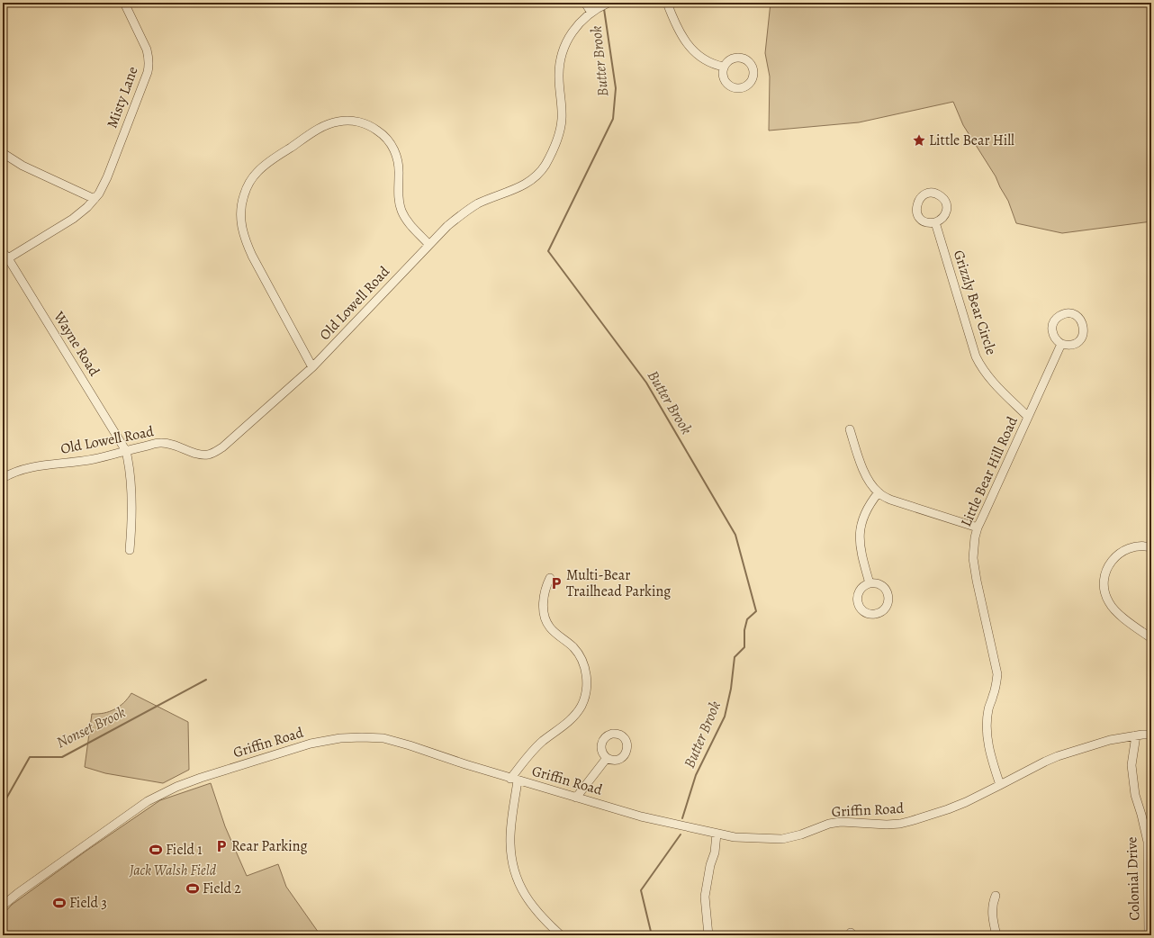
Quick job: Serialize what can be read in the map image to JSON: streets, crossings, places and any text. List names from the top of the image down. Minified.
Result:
{"streets":{"street":["Misty Lane","Grizzly Bear Circle","Old Lowell Road","Wayne Road","Little Bear Hill Road","Griffin Road","Colonial Drive"]},"crossings":[["Misty Lane","Wayne Road"],["Grizzly Bear Circle","Little Bear Hill Road"],["Old Lowell Road","Wayne Road"],["Little Bear Hill Road","Griffin Road"],["Griffin Road","Colonial Drive"]],"water":["Butter Brook","Nonset Brook"],"parks":["Jack Walsh Field"],"places":{"place":["Little Bear Hill"],"parking":["Multi-Bear Trailhead Parking","Rear Parking"],"sports":["Field 1","Field 2","Field 3"]}}
